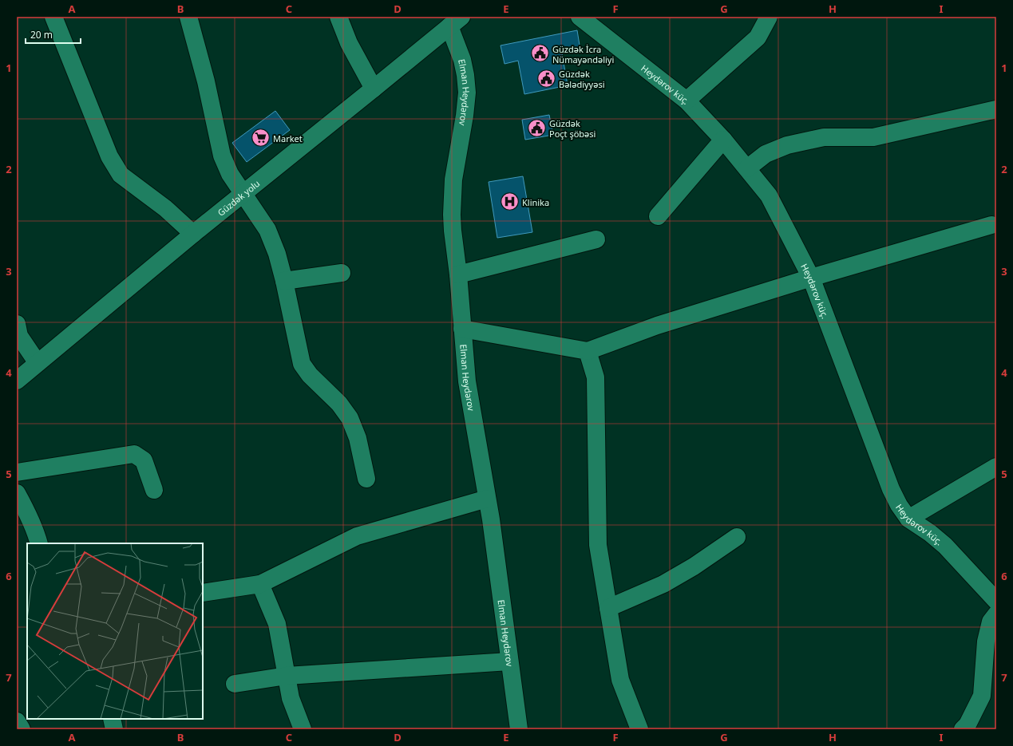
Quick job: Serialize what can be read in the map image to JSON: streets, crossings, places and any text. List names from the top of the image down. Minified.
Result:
{"streets":{"street":["Heydərov küç.","Elman Heydərov","Güzdək yolu"]},"crossings":[["Elman Heydərov","Güzdək yolu"]],"places":{"public building":["Güzdək İcra Nümayəndəliyi","Güzdək Bələdiyyəsi","Güzdək Poçt şöbəsi"],"supermarket":["Market"],"hospital":["Klinika"]},"scale_bar":"20 m","grid":{"columns":["A","B","C","D","E","F","G","H","I"],"rows":["1","2","3","4","5","6","7"]}}
